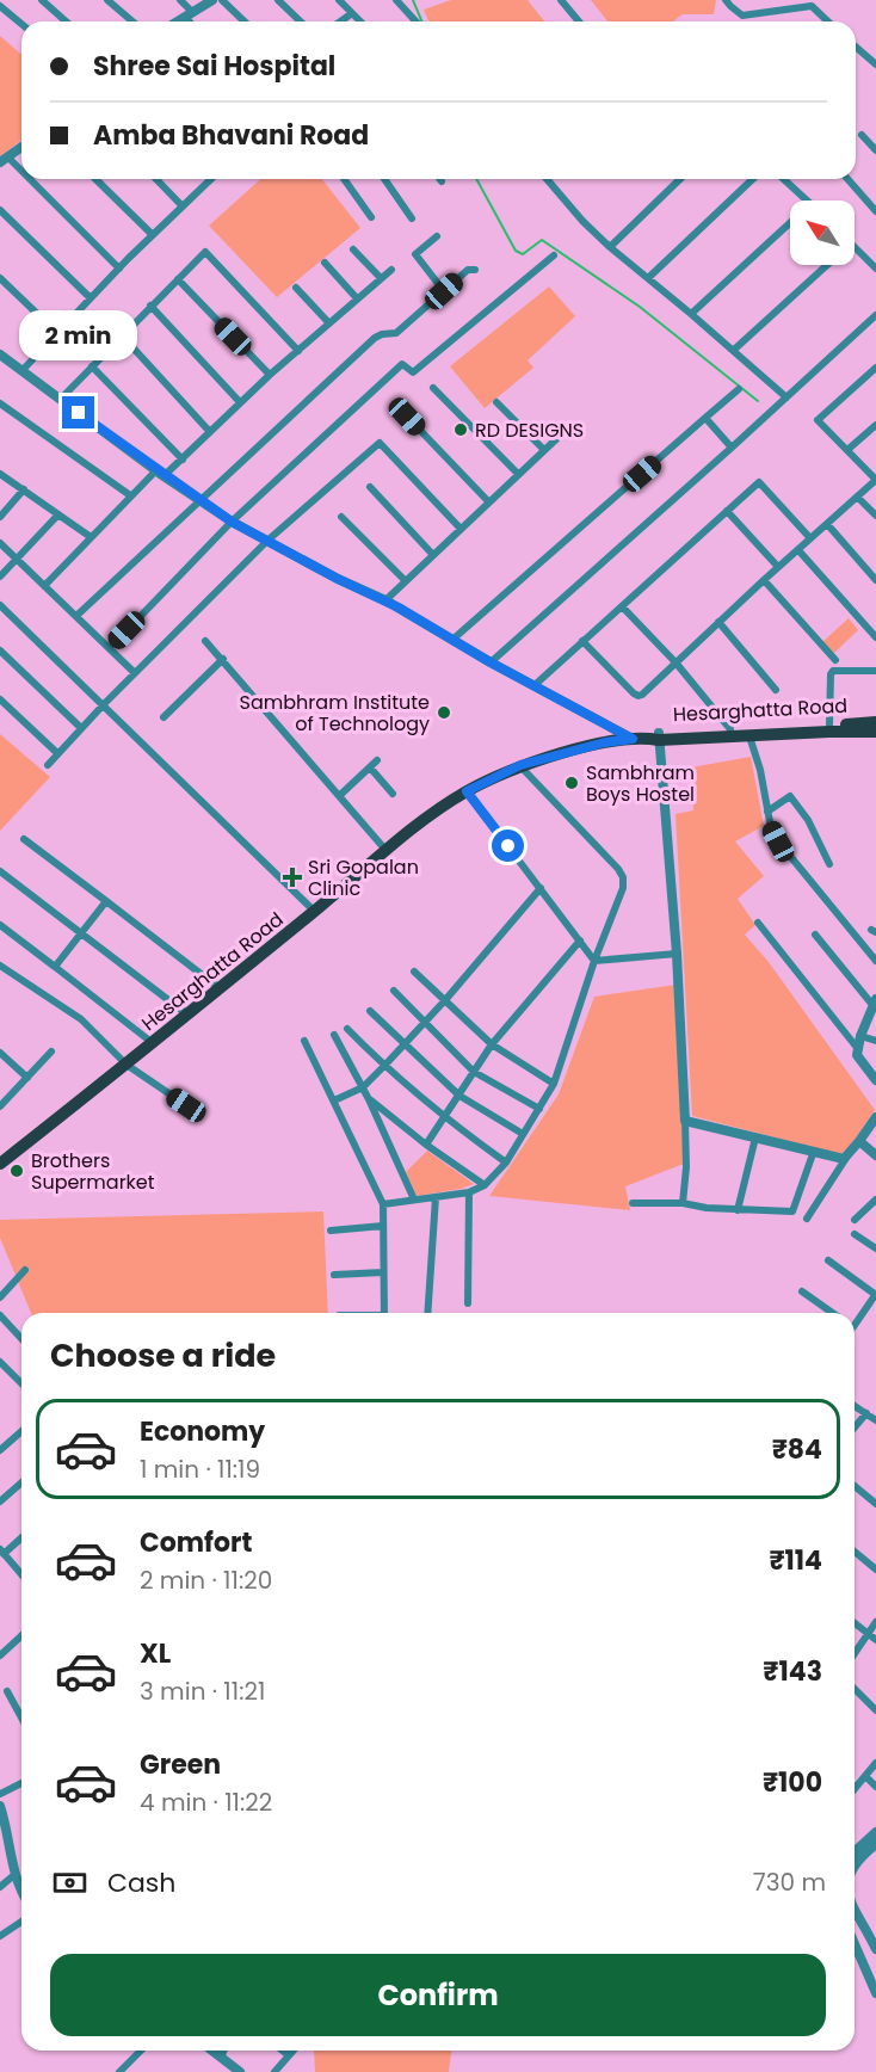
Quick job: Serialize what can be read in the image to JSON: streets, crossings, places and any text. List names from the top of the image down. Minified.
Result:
{"streets":{"main road":["Hesarghatta Road"]},"places":{"other":["RD DESIGNS","Sambhram Institute of Technology","Sambhram Boys Hostel","Brothers Supermarket"],"health":["Sri Gopalan Clinic"]},"north":"top left","page":{"banner":["Shree Sai Hospital","Amba Bhavani Road"],"bubble":"2 min","heading":"Choose a ride","list":[{"name":"Economy","note":"1 min · 11:19","value":"₹84"},{"name":"Comfort","note":"2 min · 11:20","value":"₹114"},{"name":"XL","note":"3 min · 11:21","value":"₹143"},{"name":"Green","note":"4 min · 11:22","value":"₹100"}],"pay":["Cash","730 m"],"buttons":"Confirm"}}
